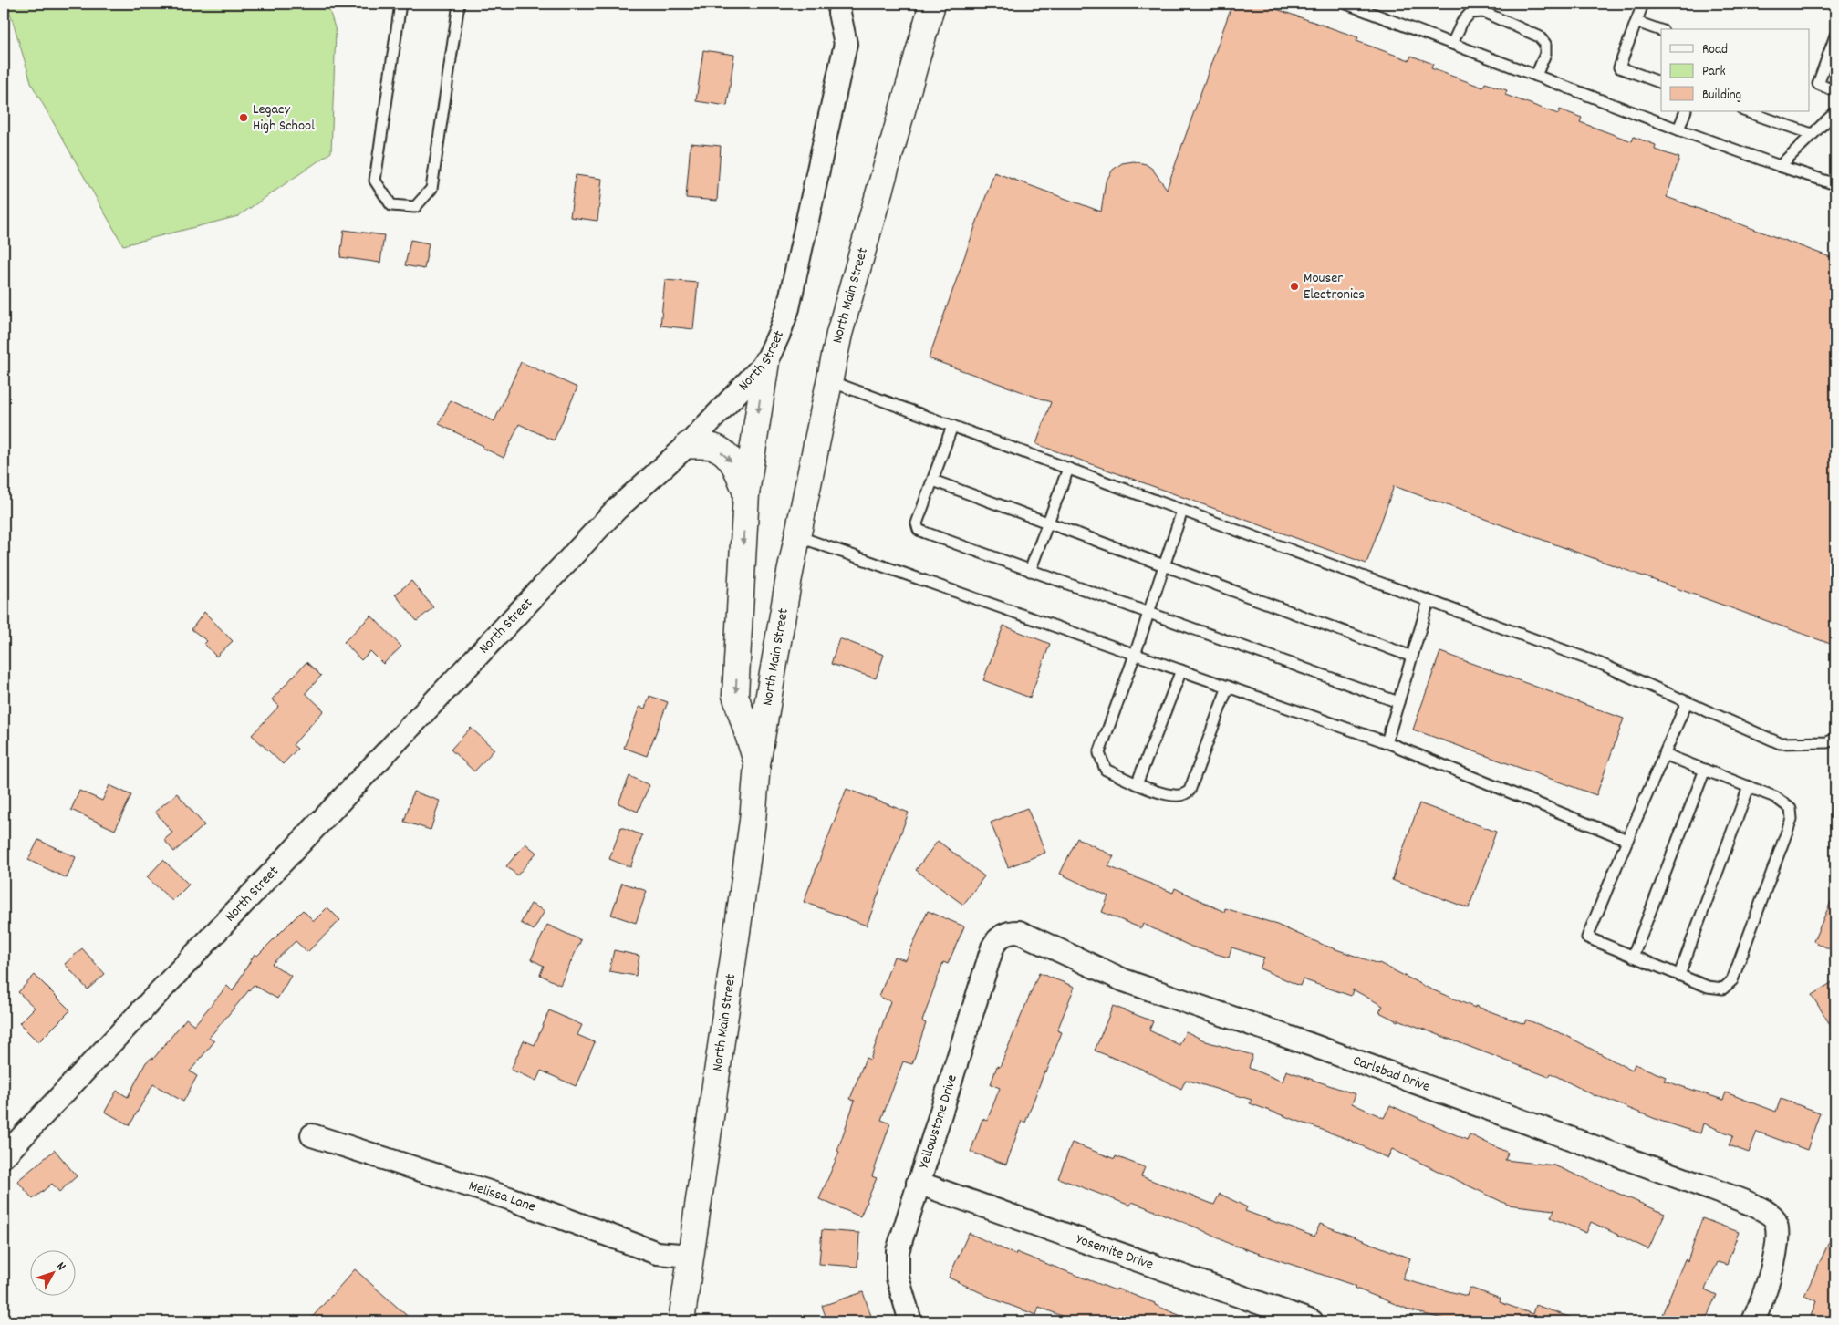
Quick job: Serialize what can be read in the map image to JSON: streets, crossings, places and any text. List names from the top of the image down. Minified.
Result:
{"streets":{"main road":["North Main Street"],"street":["North Street","Carlsbad Drive","Yellowstone Drive","Melissa Lane","Yosemite Drive"]},"crossings":[["North Main Street","Melissa Lane"],["Carlsbad Drive","Yellowstone Drive"],["Yellowstone Drive","Yosemite Drive"]],"places":["Legacy High School","Mouser Electronics"],"legend":["Road","Park","Building"],"north":"top right"}
